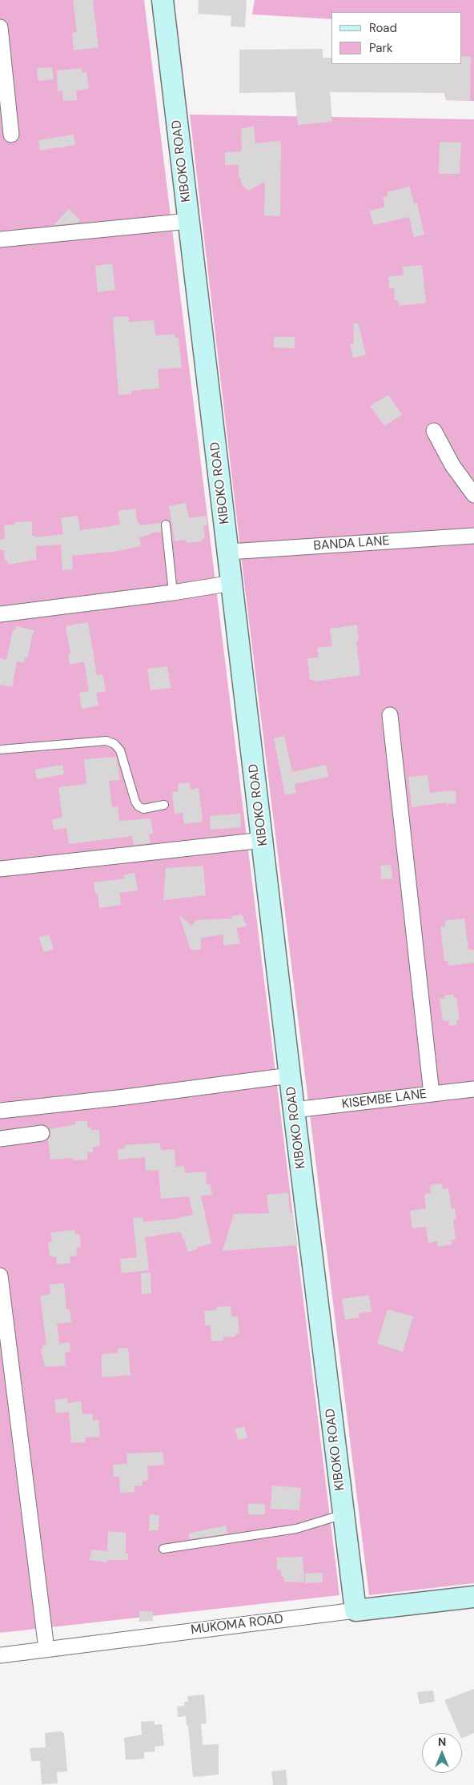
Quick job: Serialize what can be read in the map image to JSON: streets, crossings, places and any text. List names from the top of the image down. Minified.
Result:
{"streets":{"street":["KIBOKO ROAD","BANDA LANE","KISEMBE LANE","MUKOMA ROAD"]},"crossings":[["KIBOKO ROAD","BANDA LANE"],["KIBOKO ROAD","KISEMBE LANE"],["KIBOKO ROAD","MUKOMA ROAD"]],"legend":["Road","Park"],"north":"top"}
